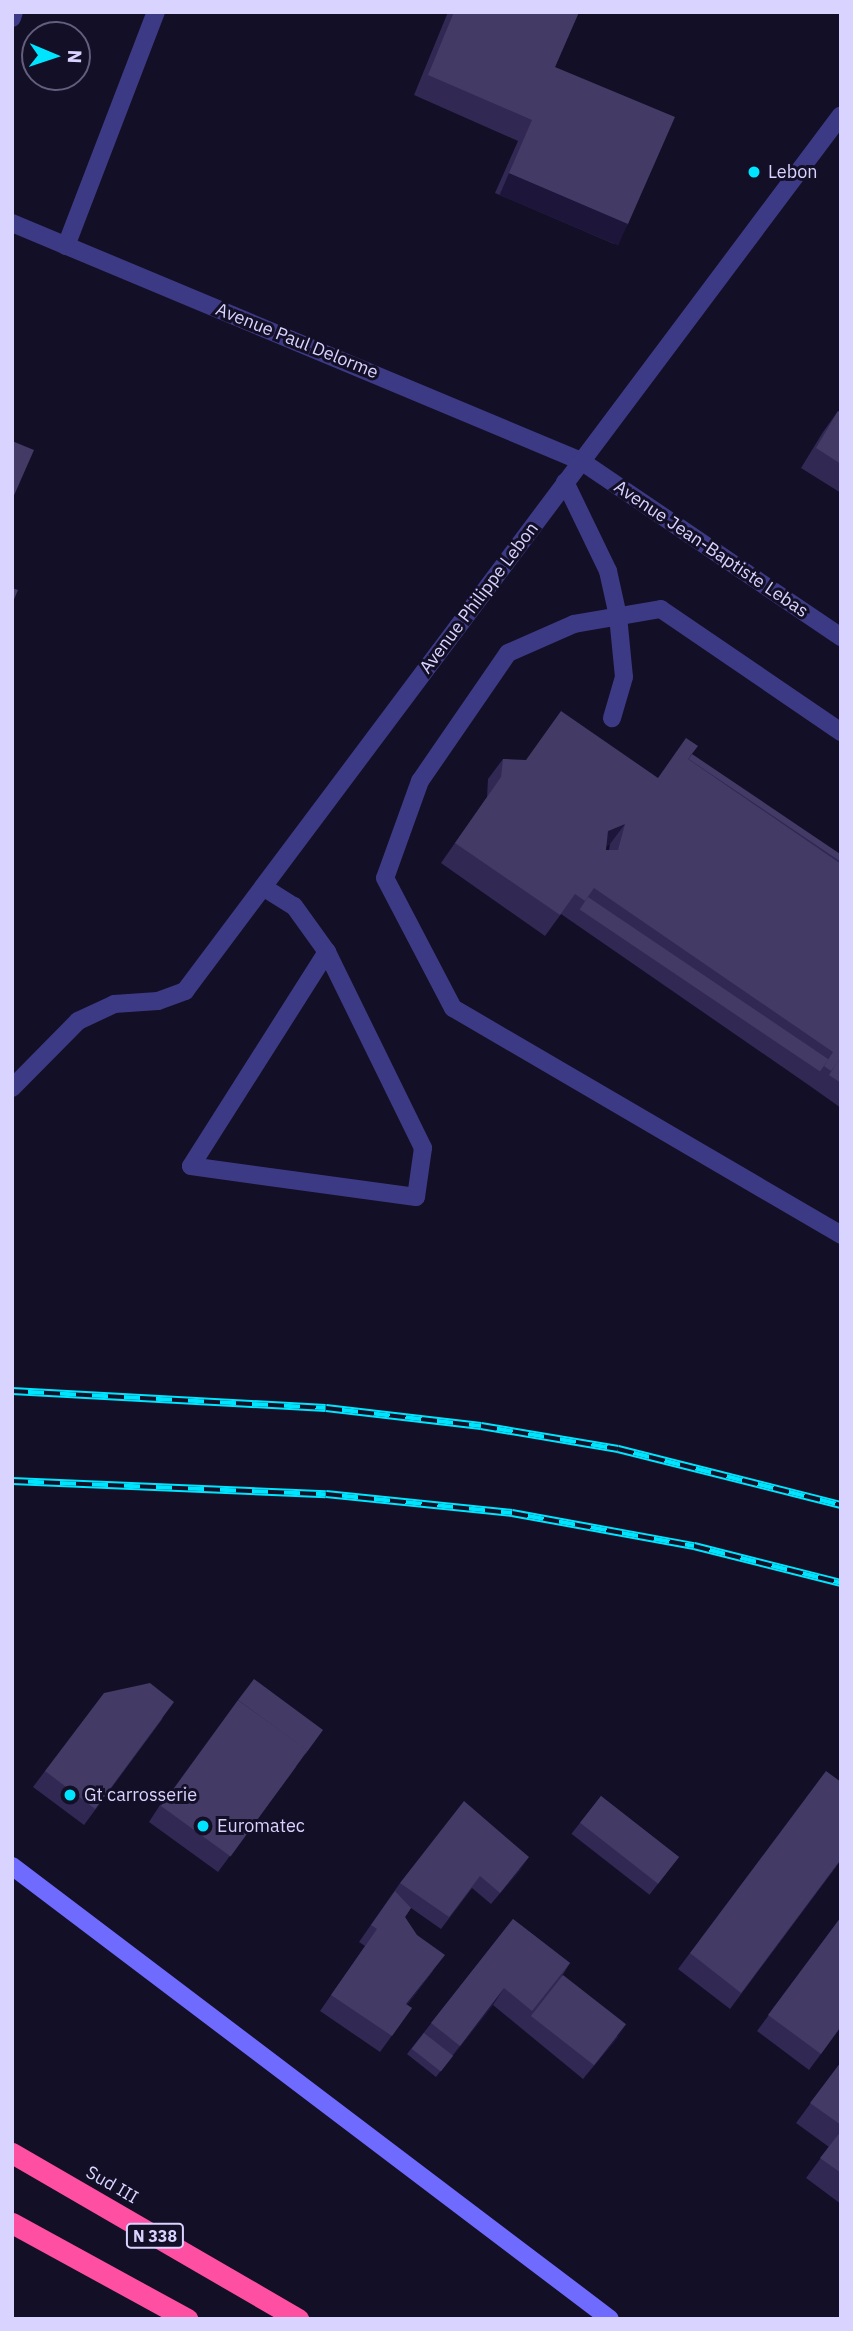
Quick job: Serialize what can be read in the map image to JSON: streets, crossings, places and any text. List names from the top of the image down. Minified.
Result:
{"streets":{"highway":["Sud III","N 338"],"street":["Avenue Paul Delorme","Avenue Jean-Baptiste Lebas","Avenue Philippe Lebon"]},"crossings":[["Avenue Paul Delorme","Avenue Jean-Baptiste Lebas"],["Avenue Paul Delorme","Avenue Philippe Lebon"],["Avenue Jean-Baptiste Lebas","Avenue Philippe Lebon"]],"places":["Lebon","Gt carrosserie","Euromatec"],"north":"right"}
